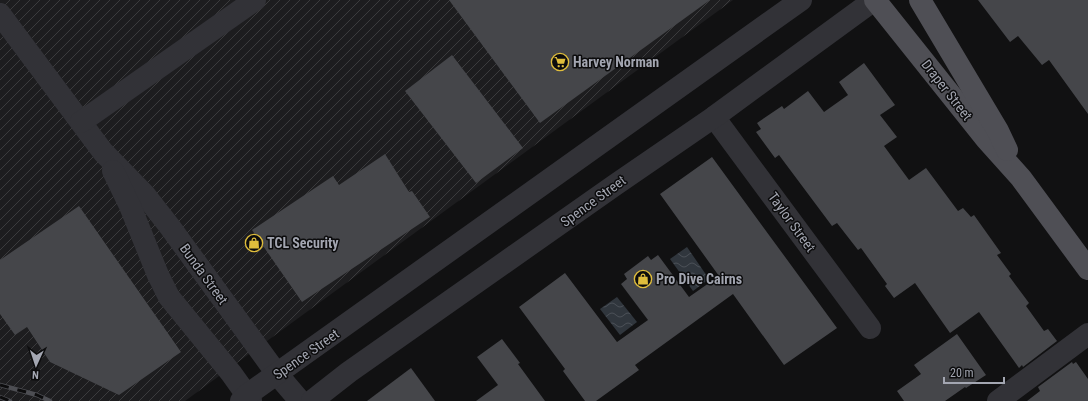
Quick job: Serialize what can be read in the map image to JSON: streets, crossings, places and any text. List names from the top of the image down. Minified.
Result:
{"streets":{"main road":["Draper Street"],"street":["Spence Street","Taylor Street","Bunda Street"]},"crossings":[["Draper Street","Spence Street"],["Spence Street","Taylor Street"],["Spence Street","Bunda Street"]],"places":{"supermarket":["Harvey Norman"],"shop":["TCL Security","Pro Dive Cairns"]},"scale_bar":"20 m","north":"bottom"}
